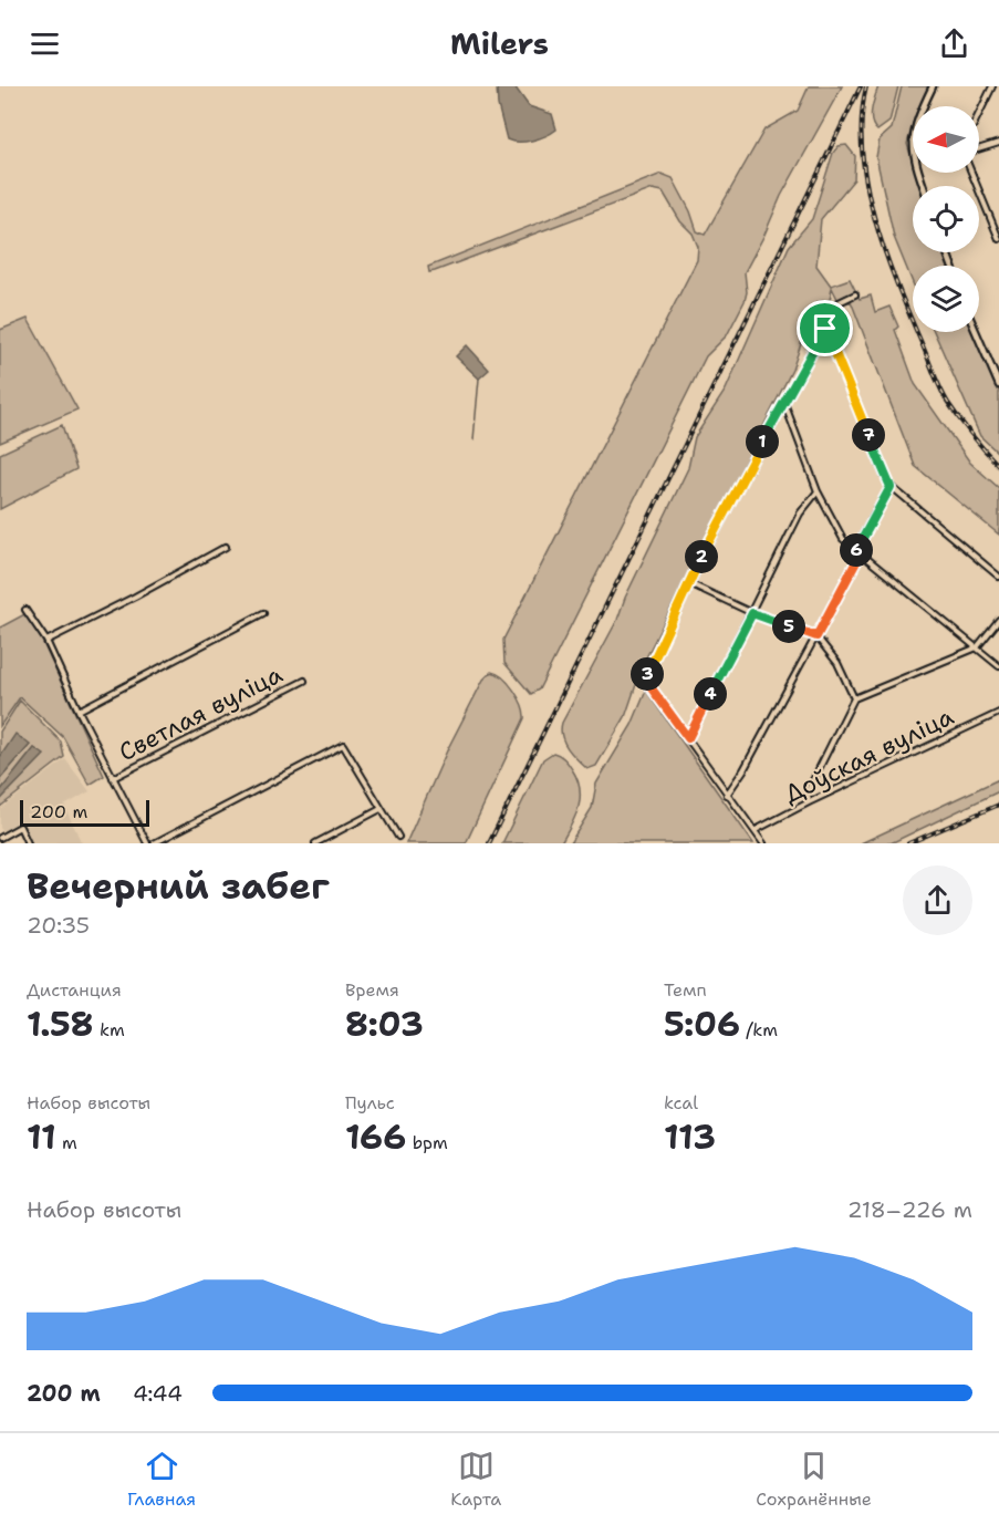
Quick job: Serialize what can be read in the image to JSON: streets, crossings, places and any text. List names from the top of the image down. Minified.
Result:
{"streets":{"street":["Светлая вуліца","Доўская вуліца"]},"scale_bar":"200 m","north":"left","page":{"header":"Milers","pins":["7","1","6","2","5","3","4"],"scale":"200 m","heading":["Вечерний забег","20:35"],"stats":[["Дистанция","1.58 km"],["Время","8:03"],["Темп","5:06 /km"],["Набор высоты","11 m"],["Пульс","166 bpm"],["kcal","113"]],"chart":["Набор высоты","218–226 m"],"list":[{"name":"200 m","note":"4:44"}],"tabs":["Главная","Карта","Сохранённые"]}}
